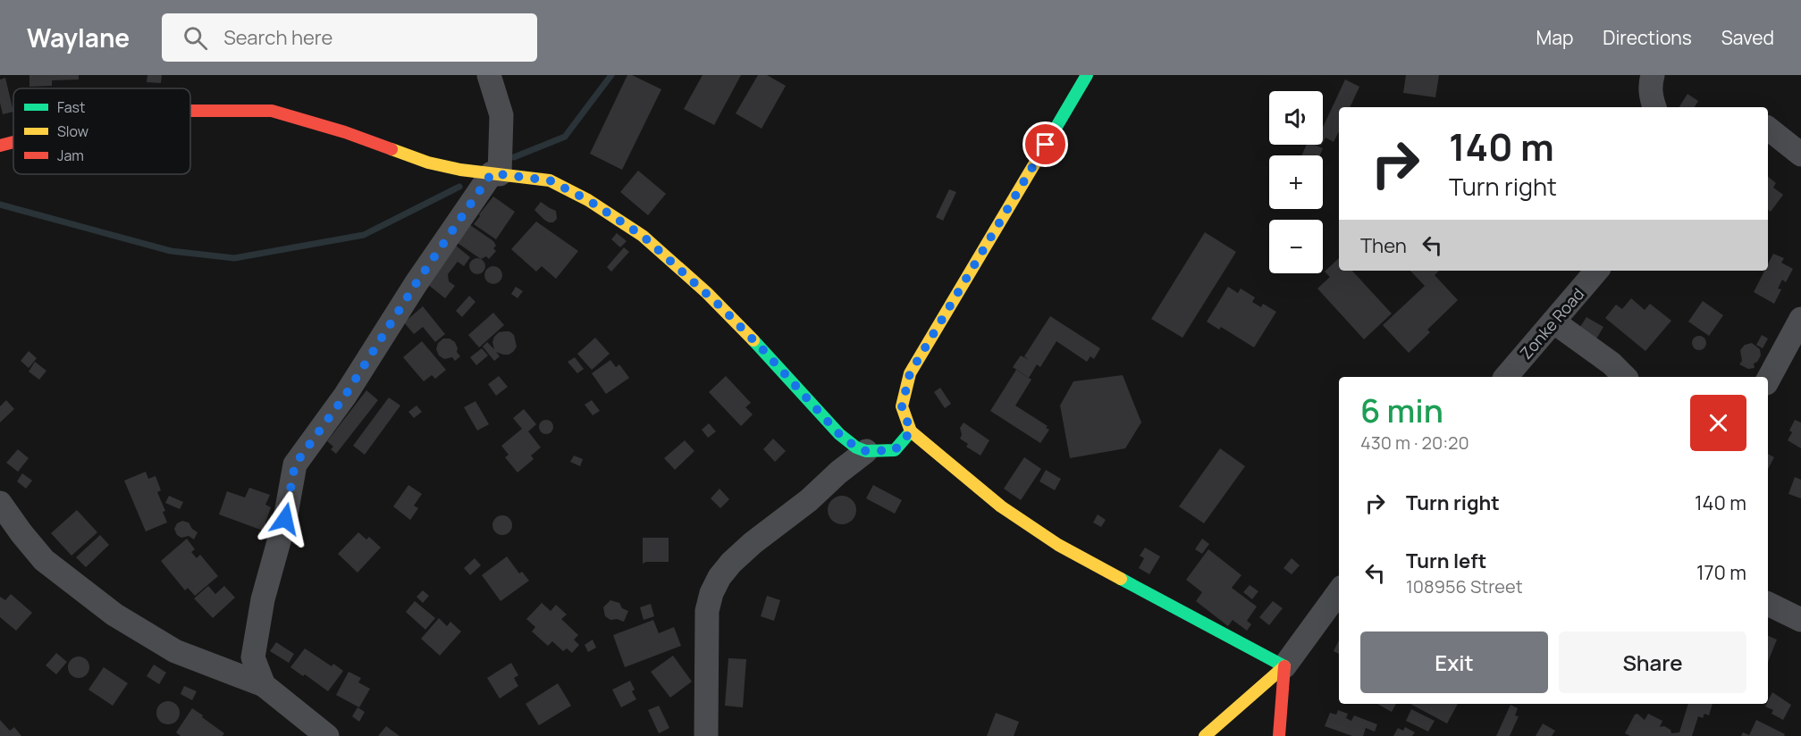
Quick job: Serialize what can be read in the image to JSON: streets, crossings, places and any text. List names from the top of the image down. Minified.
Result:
{"streets":{"street":["Zonke Road"]},"legend":["Fast","Slow","Jam"],"page":{"header":"Waylane","search":"Search here","nav":["Map","Directions","Saved"],"map_buttons":["+","−"],"turn":["140 m","Turn right"],"then":"Then","heading":["6 min","430 m · 20:20"],"list":[{"name":"Turn right","value":"140 m"},{"name":"Turn left","note":"108956 Street","value":"170 m"}],"buttons":["Exit","Share"]}}
